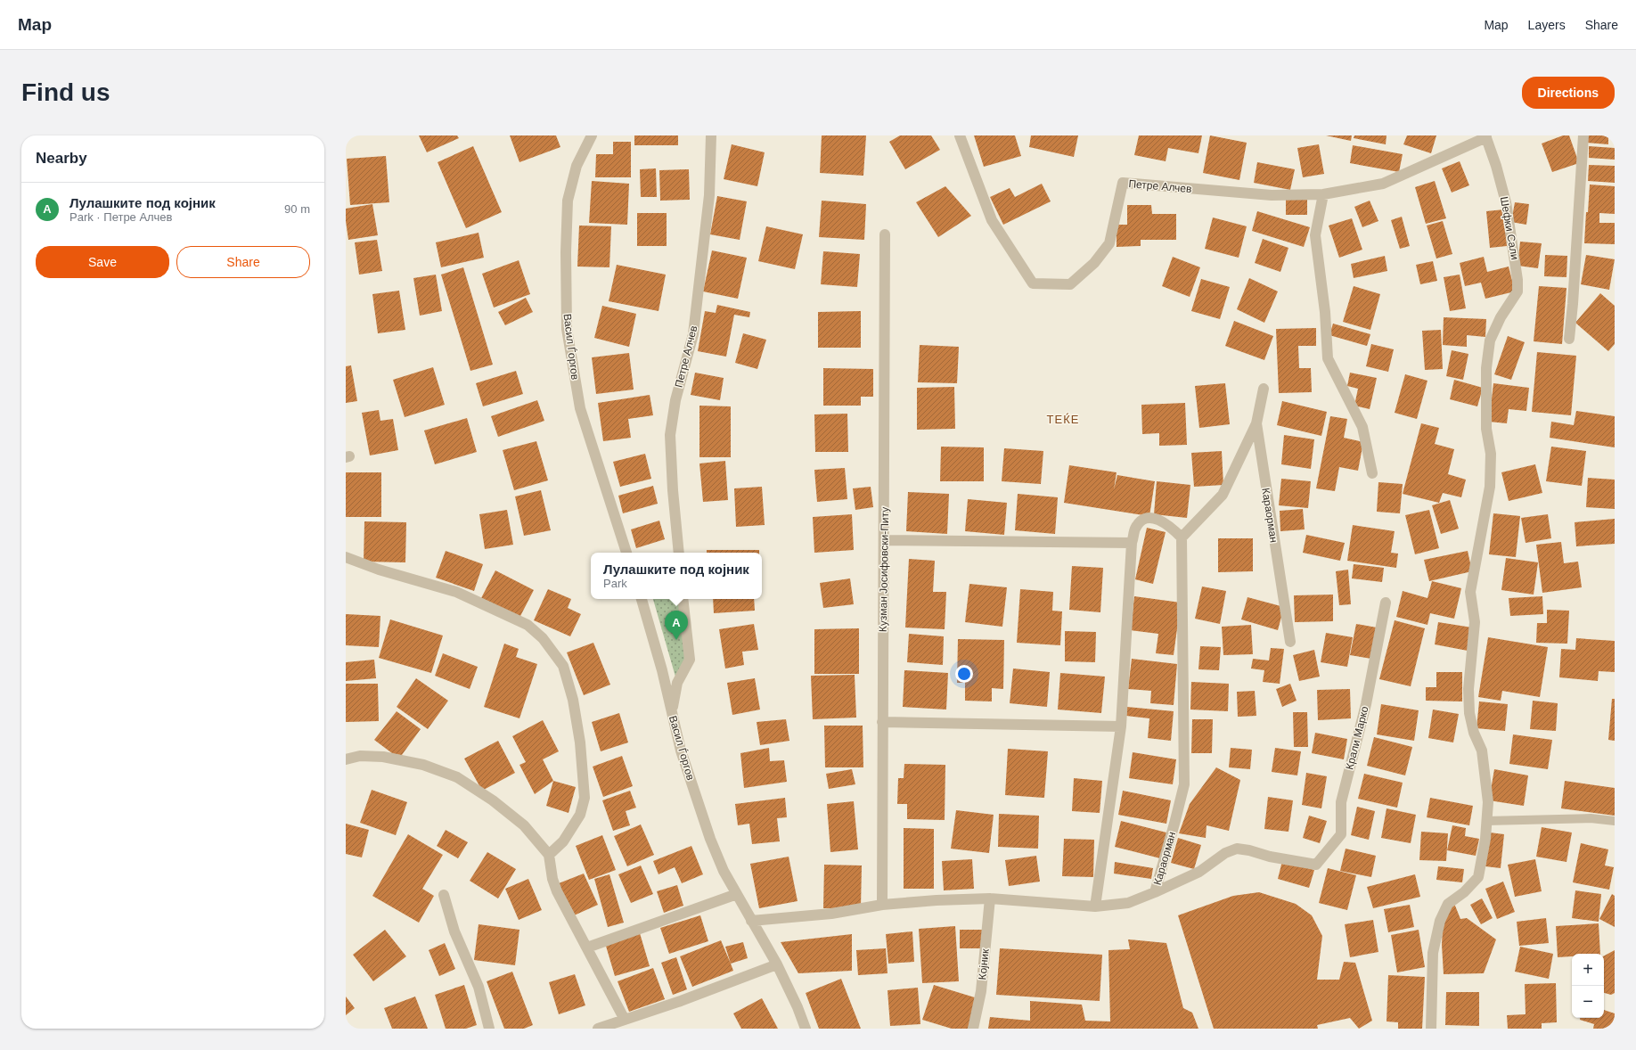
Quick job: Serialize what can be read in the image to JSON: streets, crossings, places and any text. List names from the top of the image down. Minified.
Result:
{"streets":{"street":["Петре Алчев","Шефки Сали","Васил Ѓоргов","Караорман","Кузман Јосифовски-Питу","Крали Марко","Којник"]},"crossings":[["Петре Алчев","Шефки Сали"],["Караорман","Крали Марко"]],"districts":["ТЕЌЕ"],"page":{"header":"Map","nav":["Map","Layers","Share"],"buttons":["Directions",["Save","Share"]],"title":"Find us","heading":"Nearby","list":[{"mark":"A","name":"Лулашките под којник","note":"Park · Петре Алчев","value":"90 m"}],"popup":["Лулашките под којник","Park"],"pins":"A","map_buttons":["+","−"]}}
